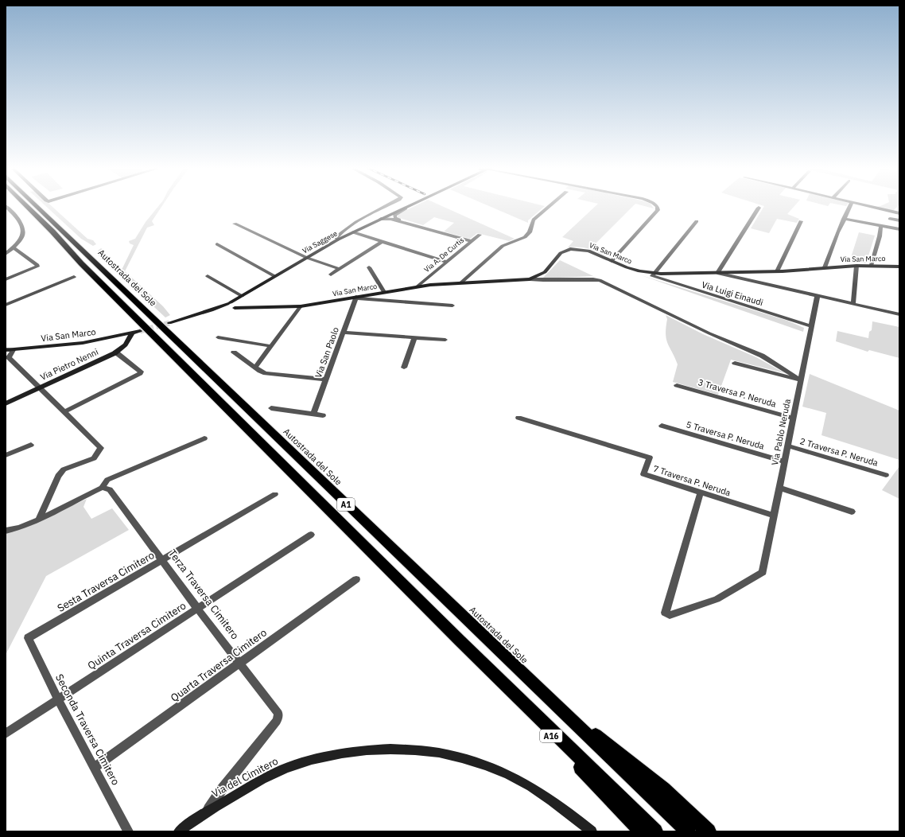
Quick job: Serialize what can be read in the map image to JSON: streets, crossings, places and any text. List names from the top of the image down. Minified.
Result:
{"streets":{"highway":["Autostrada del Sole","A1","A16"],"main road":["Via Saggese","Via San Marco","Via Pietro Nenni","Via del Cimitero"],"street":["Via A. De Curtis","Via Luigi Einaudi","Via San Paolo","3 Traversa P. Neruda","Via Pablo Neruda","5 Traversa P. Neruda","2 Traversa P. Neruda","7 Traversa P. Neruda","Sesta Traversa Cimitero","Terza Traversa Cimitero","Quinta Traversa Cimitero","Quarta Traversa Cimitero","Seconda Traversa Cimitero"]},"crossings":[["Via Saggese","Via San Marco"],["Via San Marco","Via A. De Curtis"],["Via San Marco","Via Luigi Einaudi"],["Via San Marco","Via San Paolo"],["Via San Marco","Via Pietro Nenni"],["Via Luigi Einaudi","Via Pablo Neruda"],["3 Traversa P. Neruda","Via Pablo Neruda"],["Via Pablo Neruda","5 Traversa P. Neruda"],["Via Pablo Neruda","2 Traversa P. Neruda"],["Via Pablo Neruda","7 Traversa P. Neruda"],["A1","A16"],["Sesta Traversa Cimitero","Terza Traversa Cimitero"],["Sesta Traversa Cimitero","Seconda Traversa Cimitero"],["Terza Traversa Cimitero","Quinta Traversa Cimitero"],["Terza Traversa Cimitero","Quarta Traversa Cimitero"],["Terza Traversa Cimitero","Via del Cimitero"],["Quinta Traversa Cimitero","Seconda Traversa Cimitero"],["Quarta Traversa Cimitero","Seconda Traversa Cimitero"]]}
